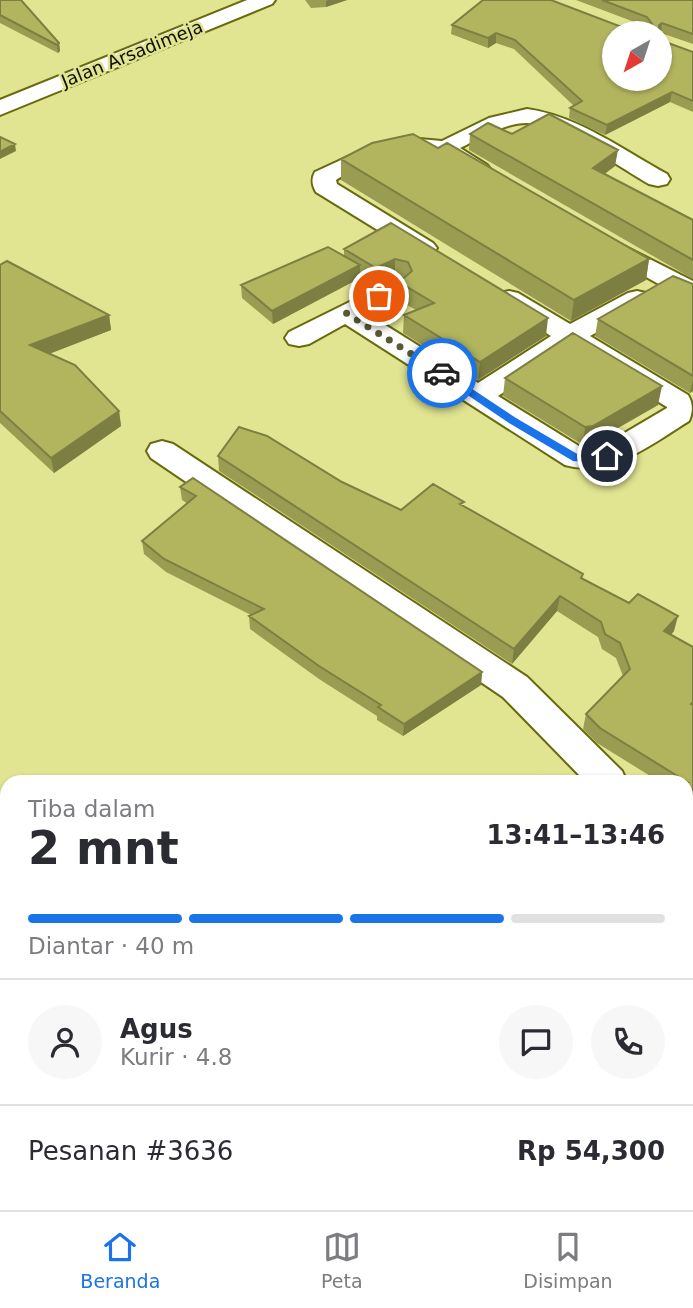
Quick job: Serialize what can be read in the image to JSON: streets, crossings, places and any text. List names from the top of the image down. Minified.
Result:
{"streets":{"street":["Jalan Arsadimeja"]},"north":"bottom left","page":{"heading":["2 mnt","Tiba dalam","13:41–13:46"],"panel":["Agus","Kurir · 4.8","Pesanan #3636","Rp 54,300"],"bar":"Diantar · 40 m","tabs":["Beranda","Peta","Disimpan"]}}
